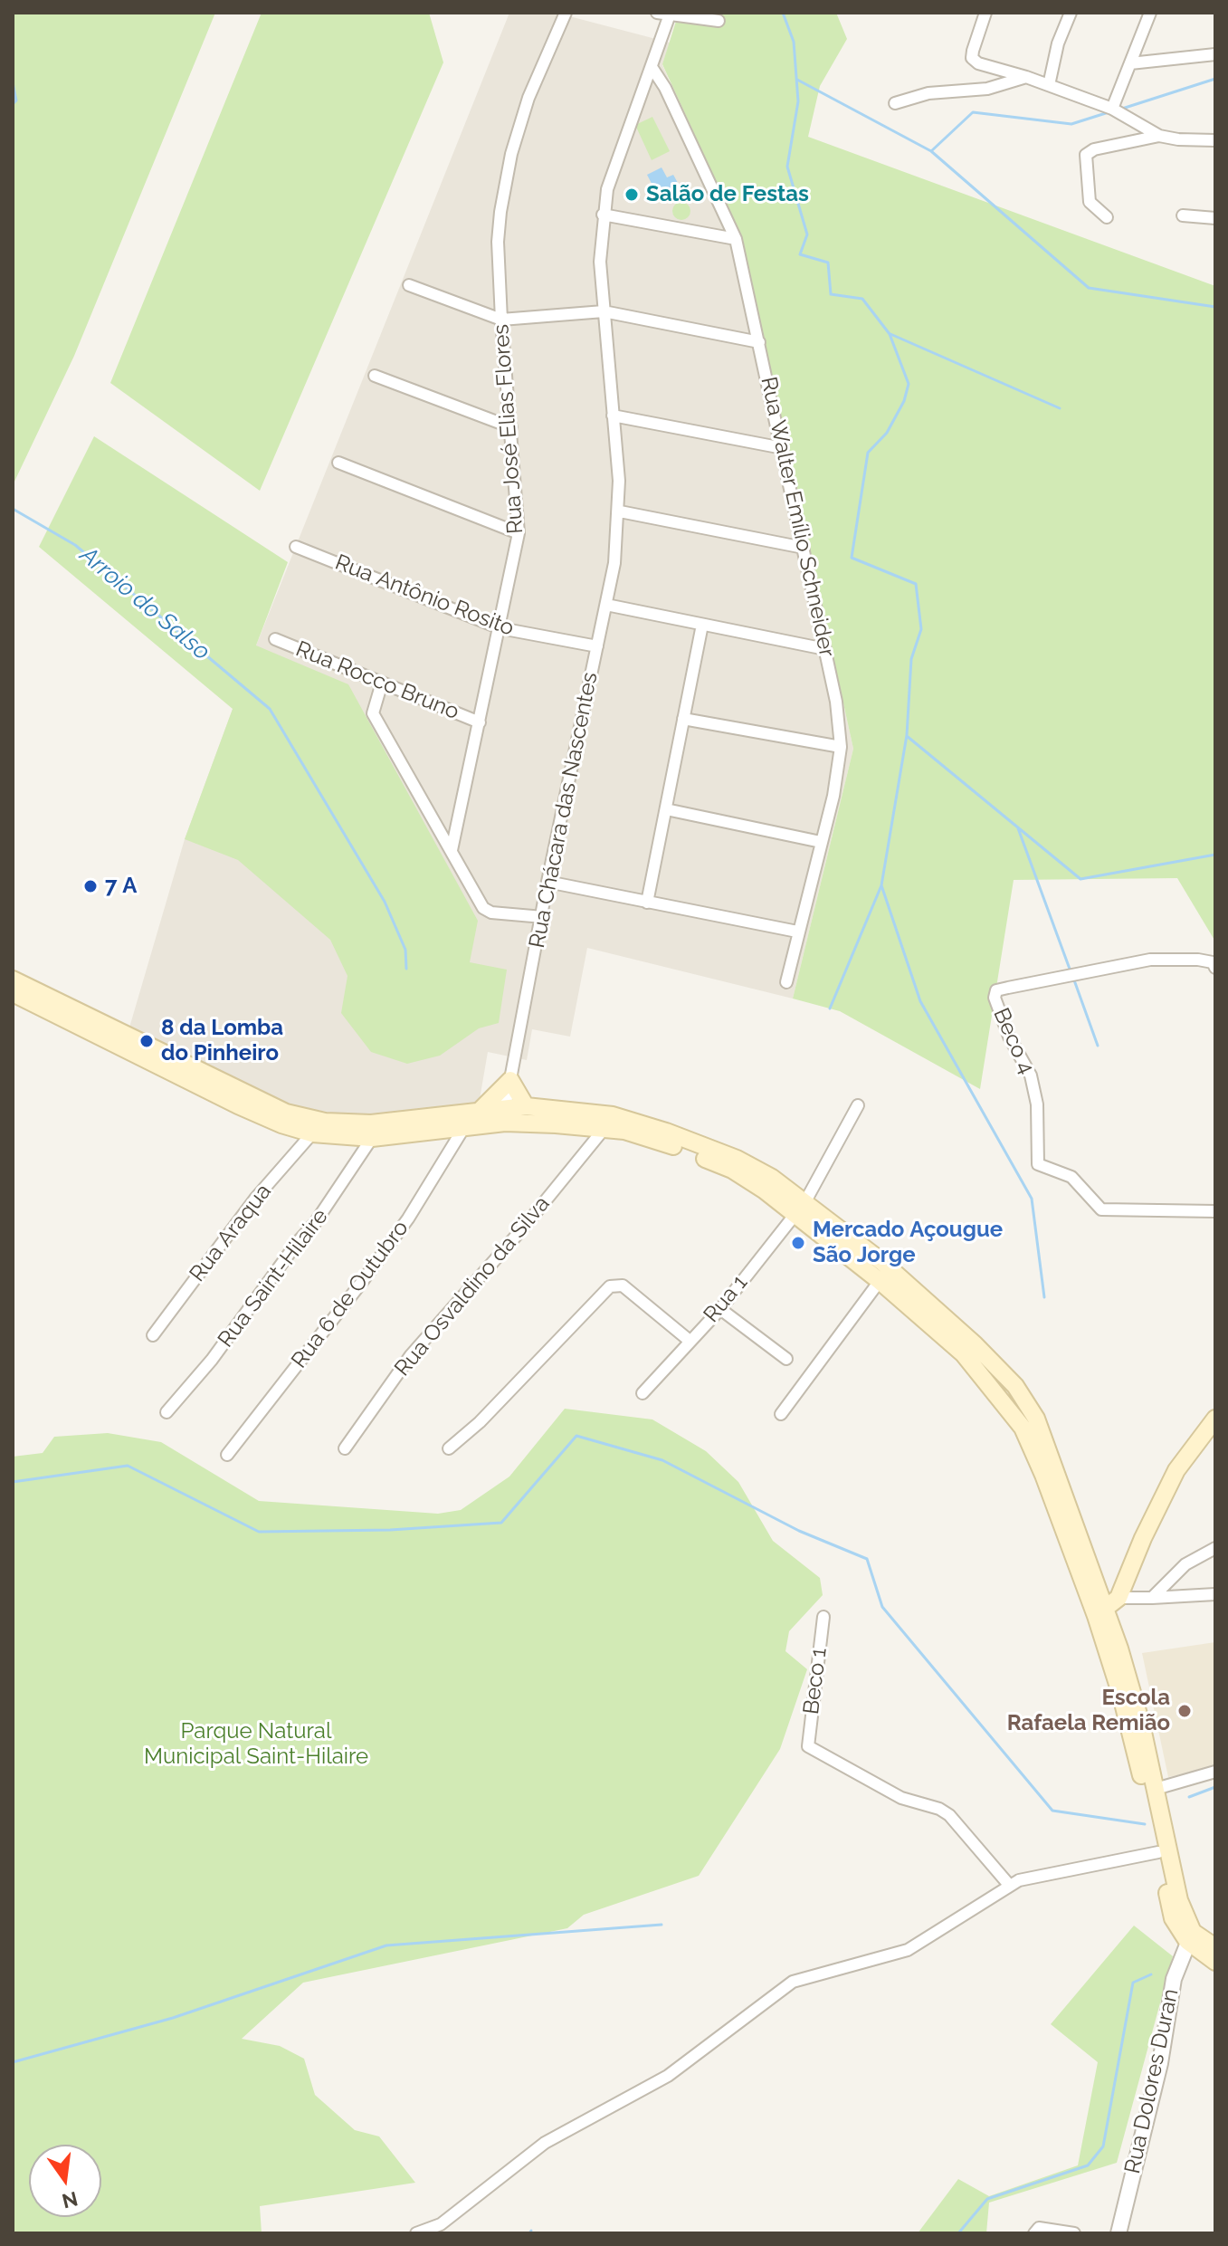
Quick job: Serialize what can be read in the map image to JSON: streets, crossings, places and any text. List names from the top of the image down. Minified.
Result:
{"streets":{"street":["Rua José Elias Flores","Rua Walter Emílio Schneider","Rua Antônio Rosito","Rua Rocco Bruno","Rua Chácara das Nascentes","Beco 4","Rua Araqua","Rua Saint-Hilaire","Rua Osvaldino da Silva","Rua 6 de Outubro","Rua 1","Beco 1","Rua Dolores Duran"]},"crossings":[["Rua José Elias Flores","Rua Antônio Rosito"],["Rua José Elias Flores","Rua Rocco Bruno"],["Rua Walter Emílio Schneider","Rua Chácara das Nascentes"],["Rua Antônio Rosito","Rua Chácara das Nascentes"]],"water":["Arroio do Salso"],"parks":["Parque Natural Municipal Saint-Hilaire"],"places":["Salão de Festas","7 A","8 da Lomba do Pinheiro","Mercado Açougue São Jorge","Escola Rafaela Remião"],"north":"bottom"}
